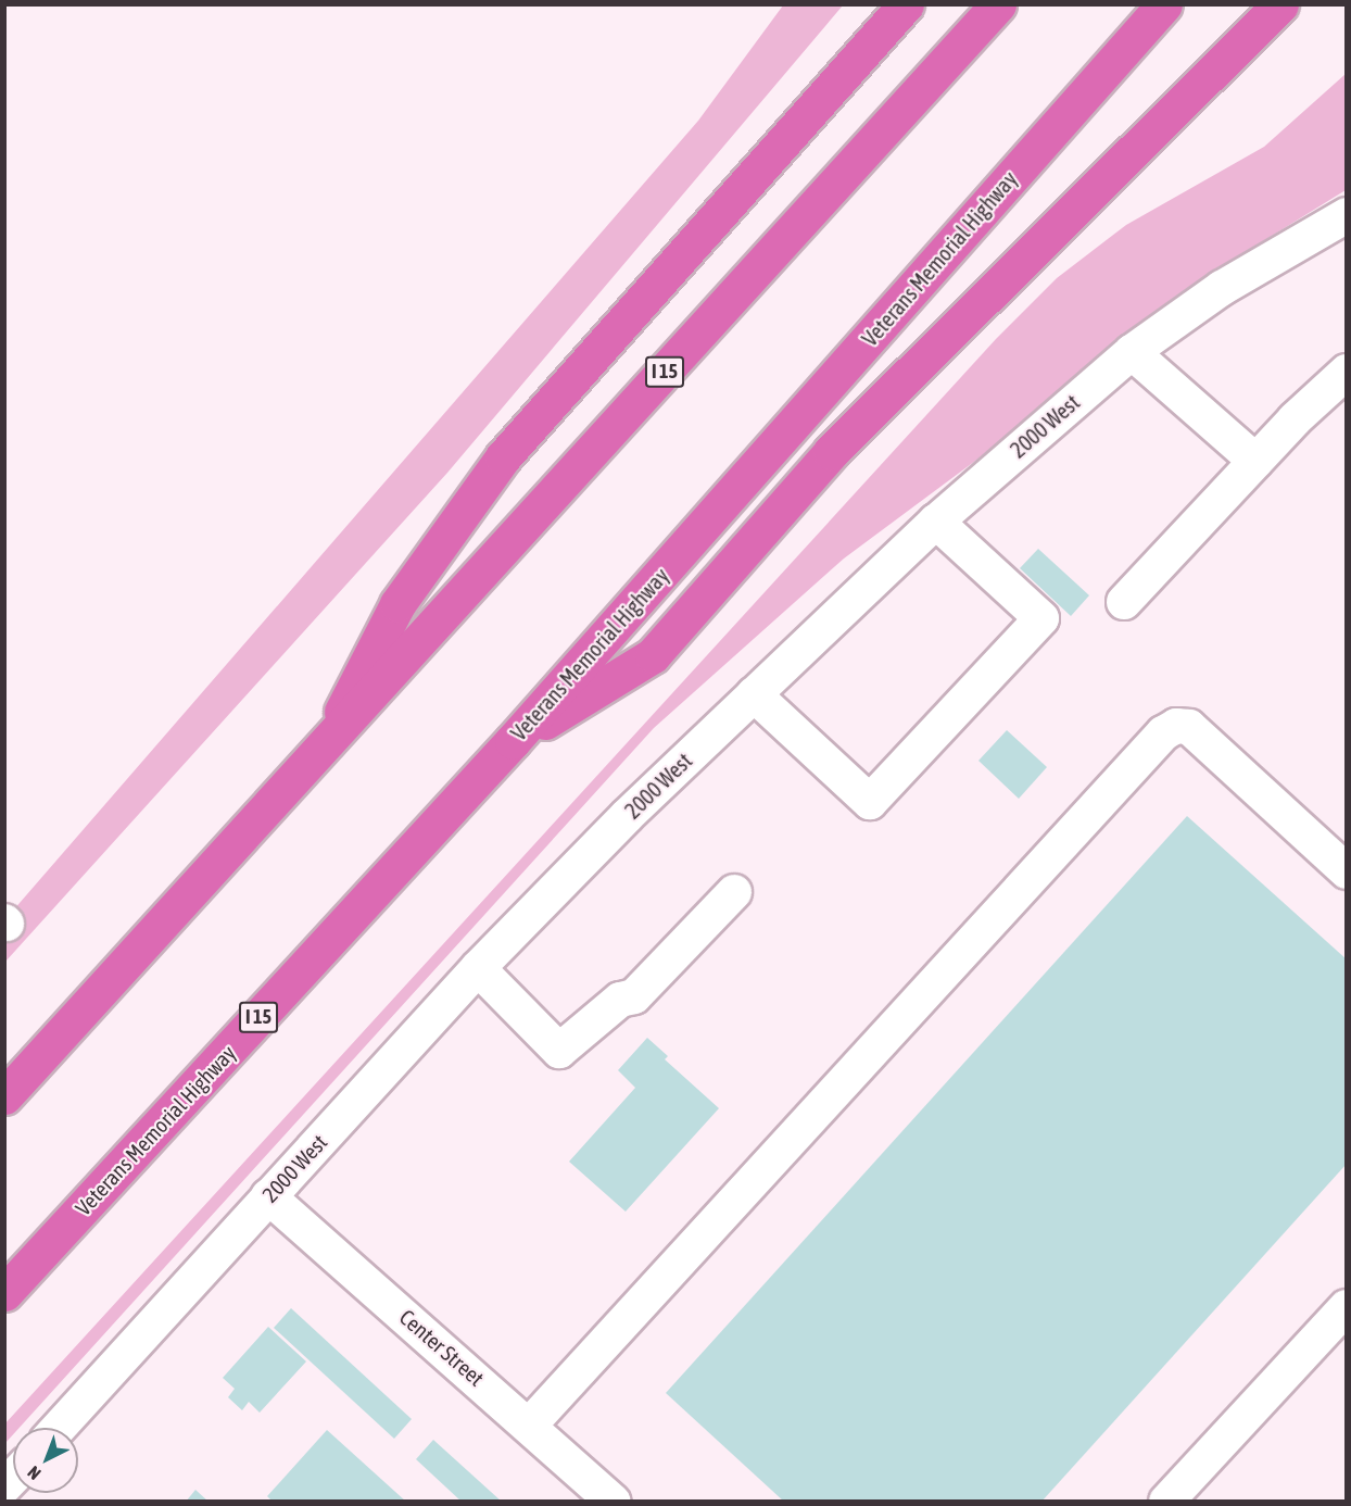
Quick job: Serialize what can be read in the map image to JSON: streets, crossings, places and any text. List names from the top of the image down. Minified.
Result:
{"streets":{"highway":["Veterans Memorial Highway","I 15"],"street":["2000 West","Center Street"]},"crossings":[["2000 West","Center Street"]],"north":"bottom left"}
